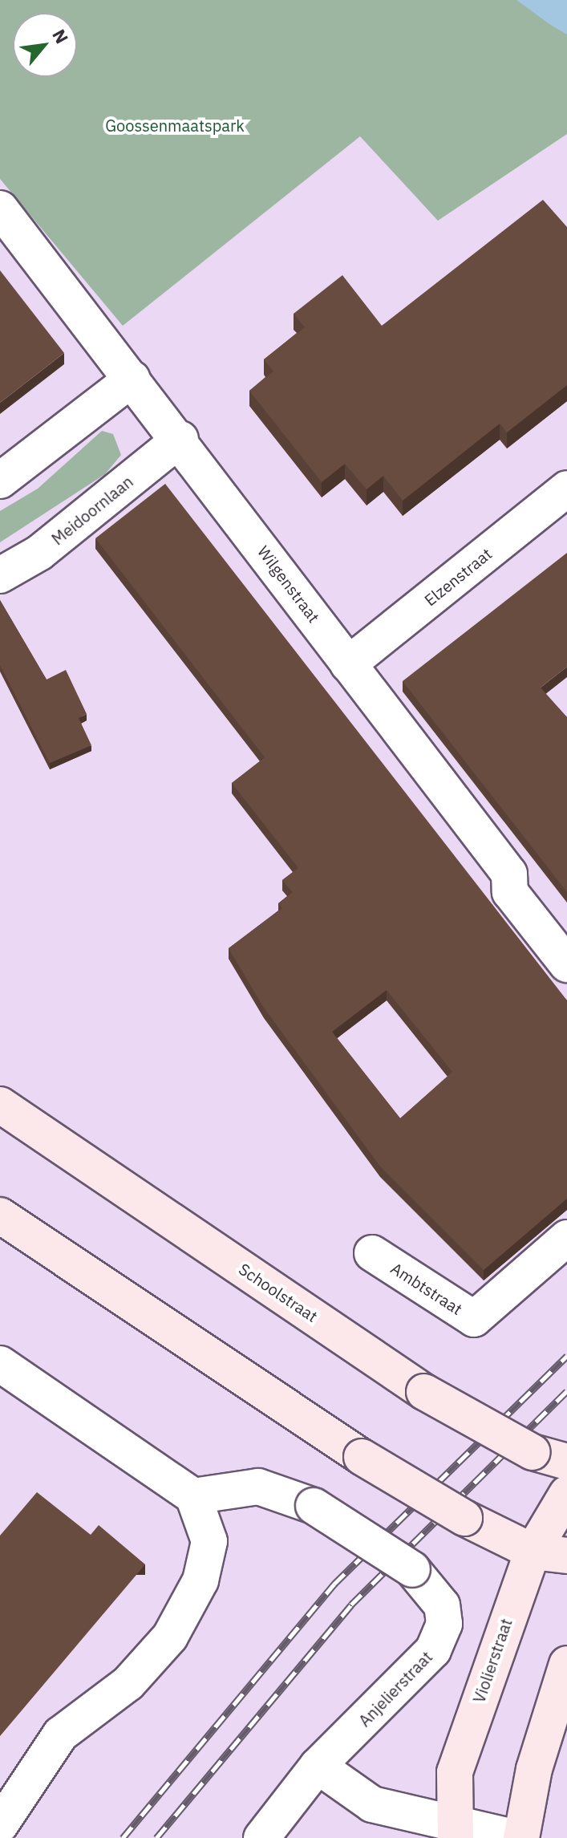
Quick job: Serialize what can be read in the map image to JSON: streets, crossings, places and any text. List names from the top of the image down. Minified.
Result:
{"streets":{"main road":["Schoolstraat","Violierstraat"],"street":["Meidoornlaan","Elzenstraat","Wilgenstraat","Ambtstraat","Anjelierstraat"]},"crossings":[["Meidoornlaan","Wilgenstraat"],["Elzenstraat","Wilgenstraat"]],"parks":["Goossenmaatspark"],"north":"top right"}
